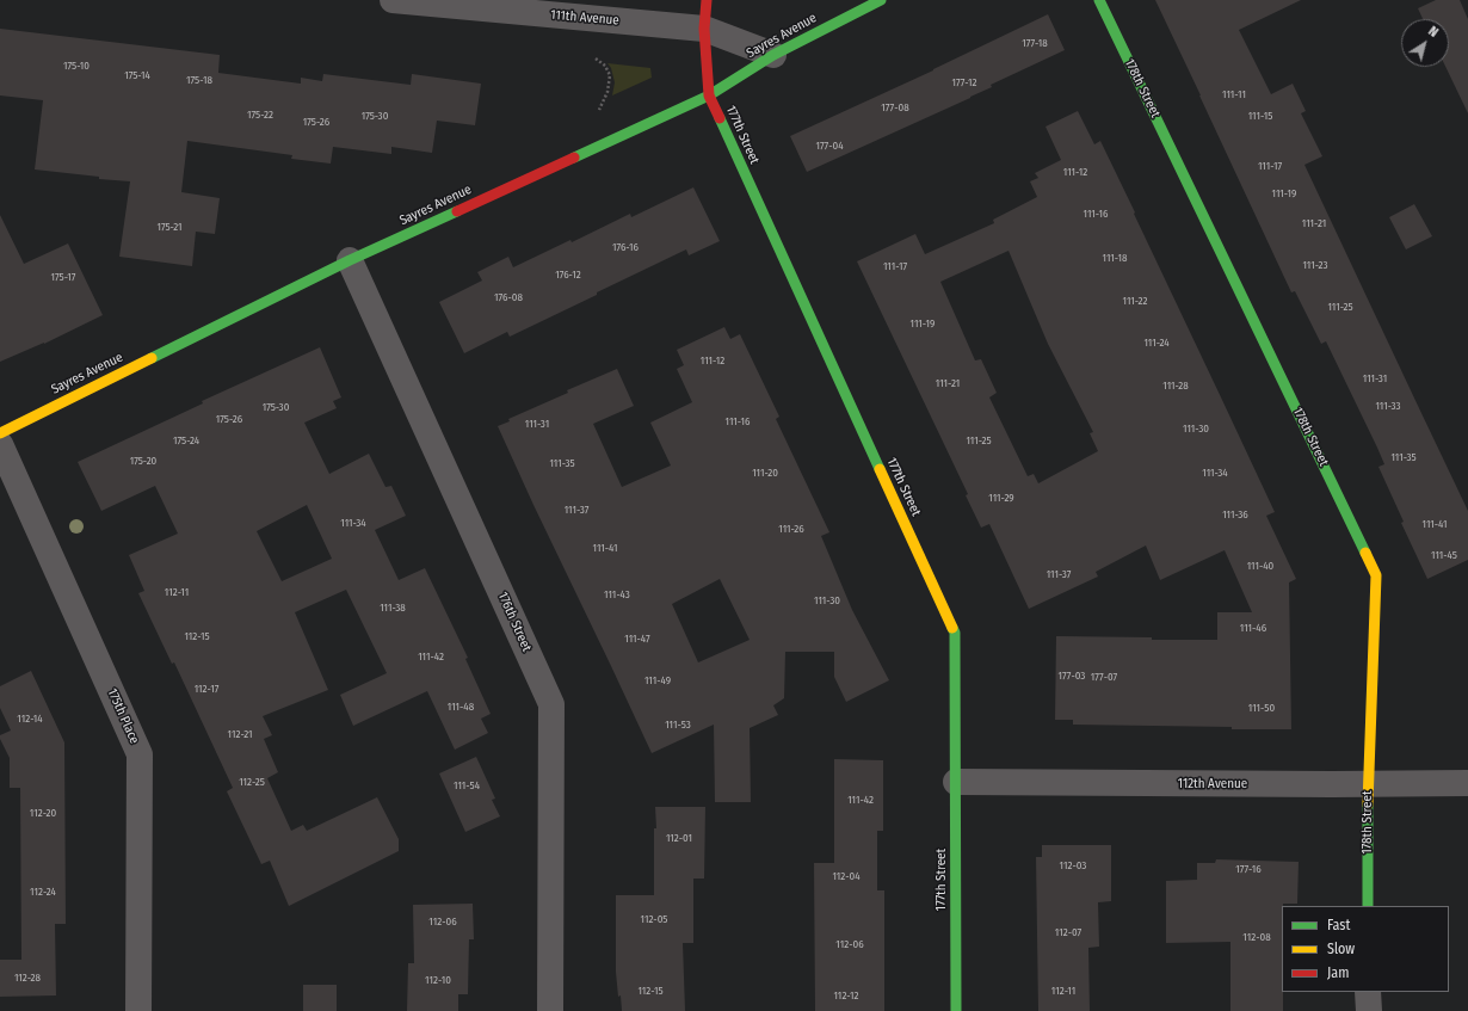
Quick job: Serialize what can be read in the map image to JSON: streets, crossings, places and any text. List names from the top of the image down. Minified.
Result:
{"streets":{"street":["111th Avenue","Sayres Avenue","178th Street","177th Street","176th Street","175th Place","112th Avenue"]},"crossings":[["111th Avenue","Sayres Avenue"],["111th Avenue","177th Street"],["Sayres Avenue","177th Street"],["Sayres Avenue","176th Street"],["178th Street","112th Avenue"],["177th Street","112th Avenue"]],"house_numbers":["177-18","175-10","175-14","175-18","177-12","111-11","177-08","175-22","175-30","111-15","175-26","177-04","111-17","111-12","111-19","111-16","111-21","175-21","176-16","111-18","111-23","111-17","176-12","175-17","176-08","111-22","111-25","111-19","111-24","111-12","111-31","111-21","111-28","111-33","175-30","175-26","111-16","111-31","111-30","175-24","111-25","111-35","175-20","111-35","111-20","111-34","111-29","111-37","111-36","111-34","111-41","111-26","111-41","111-45","111-40","111-37","112-11","111-43","111-30","111-38","111-46","112-15","111-47","111-42","177-03","177-07","111-49","112-17","111-48","111-50","112-14","111-53","112-21","112-25","111-54","111-42","112-20","112-01","112-03","177-16","112-04","112-24","112-05","112-06","112-07","112-08","112-06","112-28","112-10","112-15","112-11","112-12"],"legend":["Fast","Slow","Jam"],"north":"top right"}
